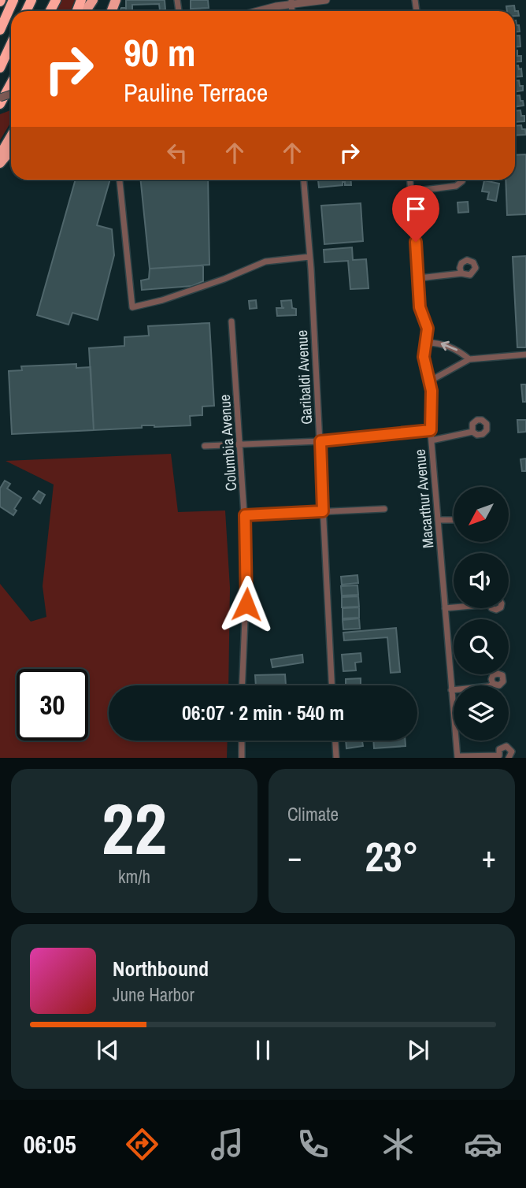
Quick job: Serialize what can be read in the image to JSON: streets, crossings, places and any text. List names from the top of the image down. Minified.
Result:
{"streets":{"street":["Garibaldi Avenue","Columbia Avenue","Macarthur Avenue"]},"north":"bottom left","page":{"turn":["90 m","Pauline Terrace"],"limit":"30","trip":"06:07 · 2 min · 540 m","tile":[["22","km/h"],"Climate"],"heat":["−","23°","+"],"song":["Northbound","June Harbor"],"tabs":"06:05"}}
